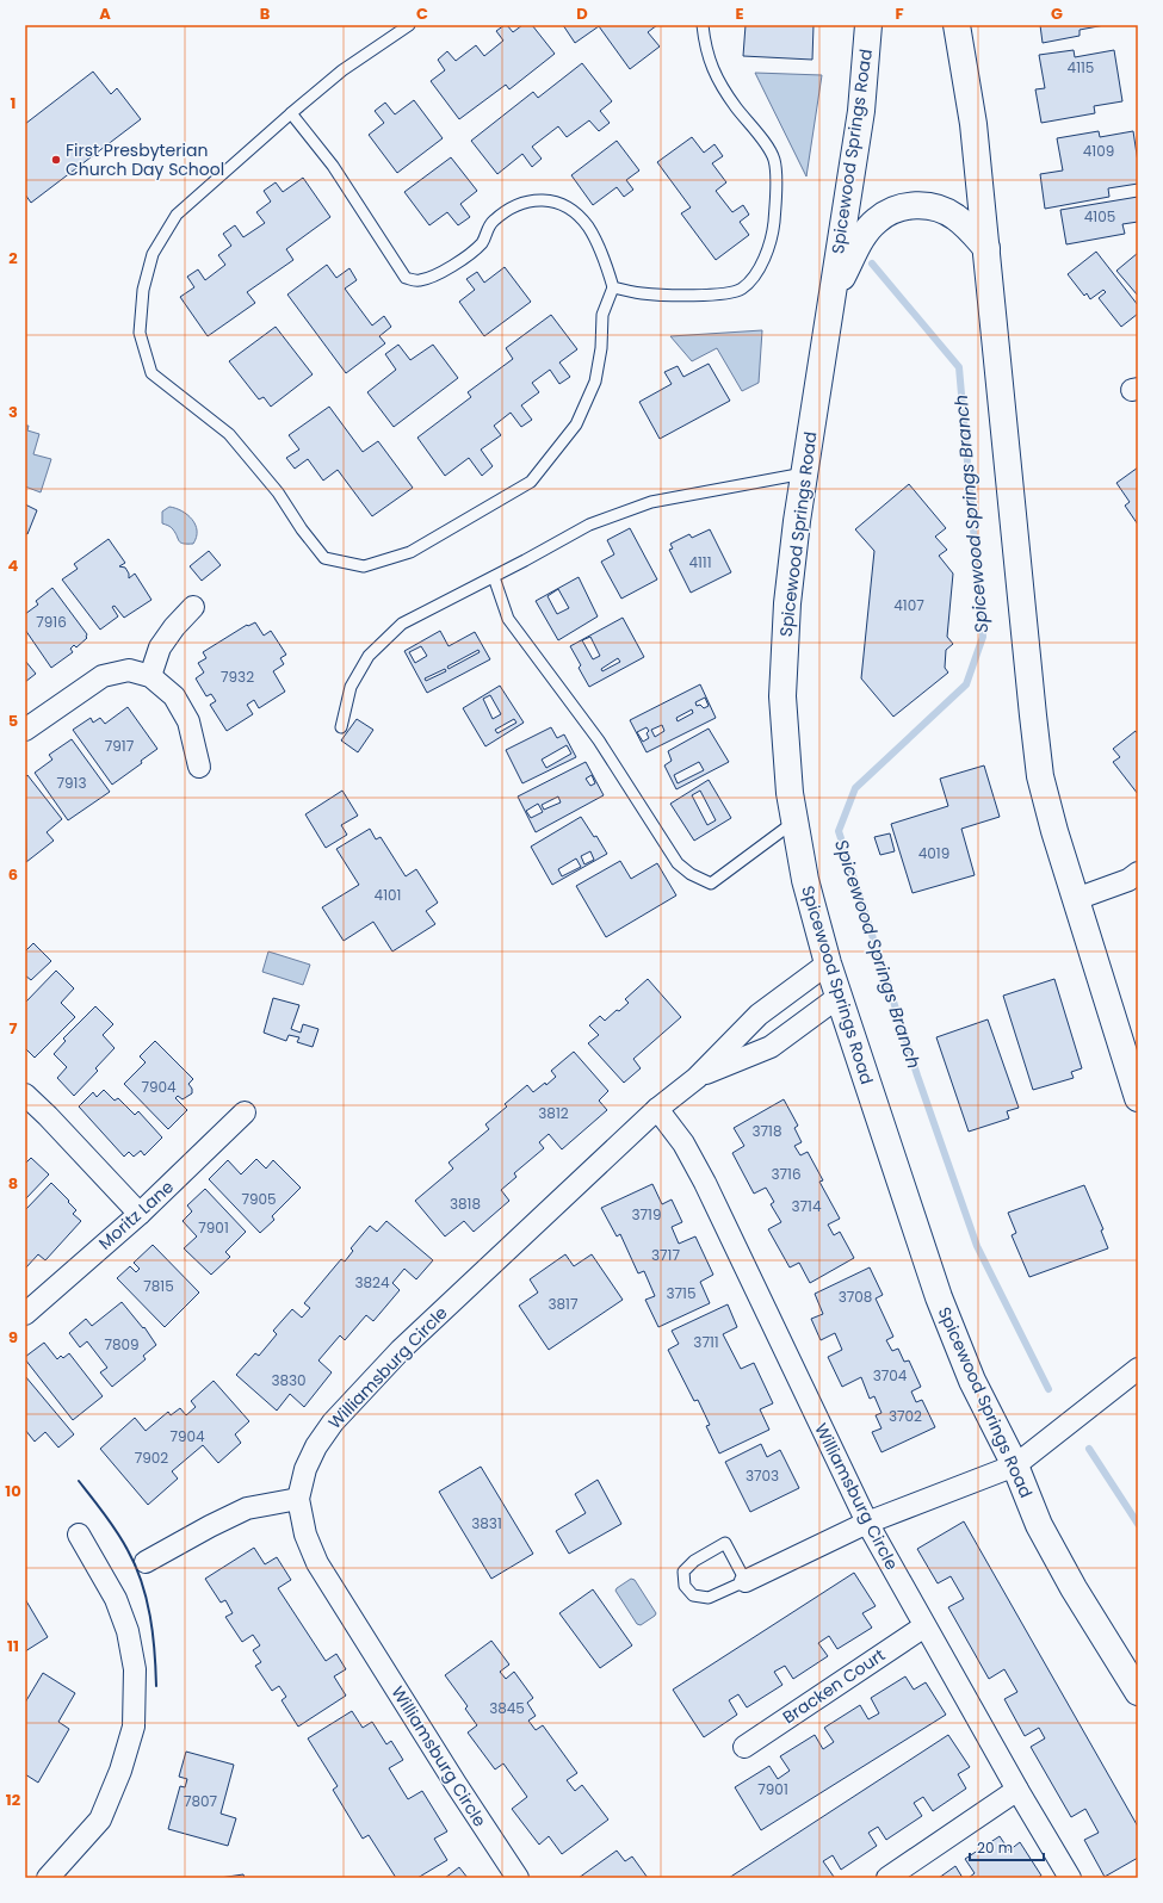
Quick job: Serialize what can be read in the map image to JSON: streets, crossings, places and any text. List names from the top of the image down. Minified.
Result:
{"streets":{"main road":["Spicewood Springs Road"],"street":["Moritz Lane","Williamsburg Circle","Bracken Court"]},"crossings":[["Spicewood Springs Road","Williamsburg Circle"],["Williamsburg Circle","Bracken Court"]],"water":["Spicewood Springs Branch"],"places":["First Presbyterian Church Day School"],"house_numbers":["4115","4109","4105","4111","4107","7916","7932","7917","7913","4019","4101","7904","3812","3718","3716","7905","3818","3714","3719","7901","3717","3824","7815","3715","3708","3817","3711","7809","3704","3830","3702","7904","7902","3703","3831","3845","7901","7807"],"scale_bar":"20 m","grid":{"columns":["A","B","C","D","E","F","G"],"rows":["1","2","3","4","5","6","7","8","9","10","11","12"]}}
